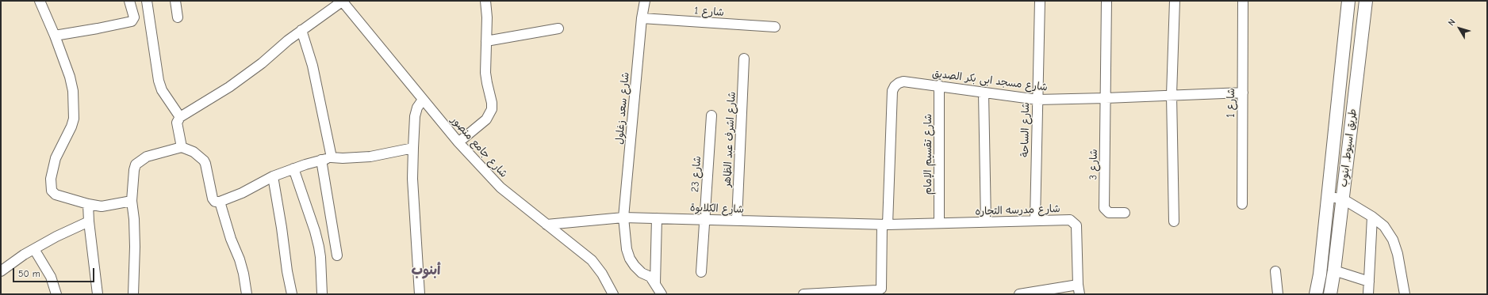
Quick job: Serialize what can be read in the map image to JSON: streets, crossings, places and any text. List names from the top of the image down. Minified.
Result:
{"streets":{"main road":["طريق اسيوط, ابنوب"],"street":["شارع 1","شارع مسجد ابى بكر الصديق","شارع سعد زغلول","شارع الساحة","شارع اشرف عبد الظاهر","شارع جامع منصور","شارع تقسيم الإمام","شارع 3","شارع 23","شارع الكلابوة","شارع مدرسه التجاره"]},"crossings":[["شارع 1","شارع مسجد ابى بكر الصديق"],["شارع 1","شارع سعد زغلول"],["شارع مسجد ابى بكر الصديق","شارع الساحة"],["شارع مسجد ابى بكر الصديق","شارع تقسيم الإمام"],["شارع مسجد ابى بكر الصديق","شارع 3"],["شارع مسجد ابى بكر الصديق","شارع الكلابوة"],["شارع مسجد ابى بكر الصديق","شارع مدرسه التجاره"],["شارع سعد زغلول","شارع الكلابوة"],["شارع الساحة","شارع مدرسه التجاره"],["شارع اشرف عبد الظاهر","شارع الكلابوة"],["شارع جامع منصور","شارع الكلابوة"],["شارع تقسيم الإمام","شارع مدرسه التجاره"],["شارع 23","شارع الكلابوة"],["شارع الكلابوة","شارع مدرسه التجاره"]],"districts":["أبنوب"],"scale_bar":"50 m","north":"top left"}
